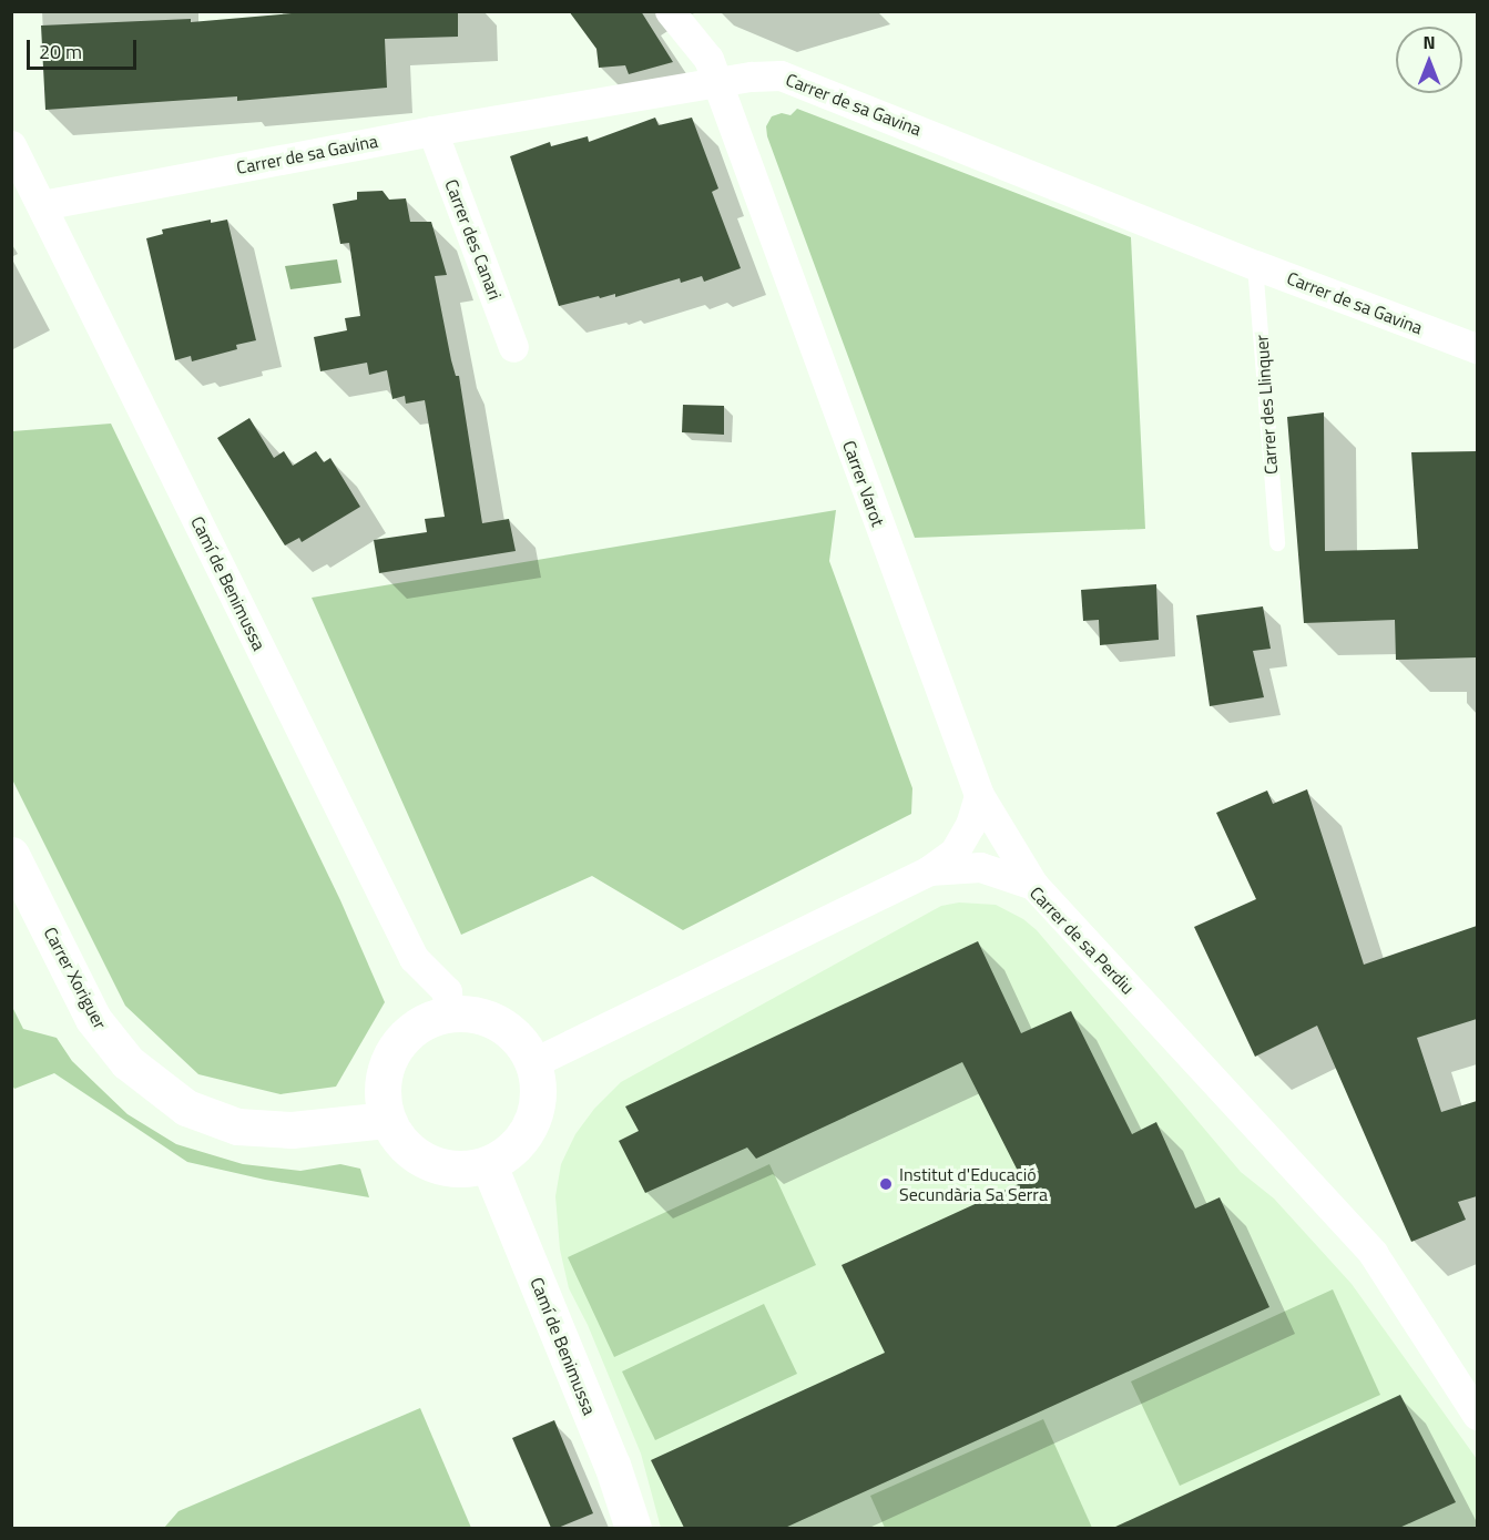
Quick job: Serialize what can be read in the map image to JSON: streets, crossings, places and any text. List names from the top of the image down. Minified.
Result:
{"streets":{"street":["Carrer de sa Gavina","Carrer des Canari","Carrer Varot","Camí de Benimussa","Carrer de sa Perdiu","Carrer Xoriguer"],"lane":["Carrer des Llinquer"]},"crossings":[["Carrer de sa Gavina","Carrer des Canari"],["Carrer de sa Gavina","Carrer des Llinquer"],["Carrer de sa Gavina","Carrer Varot"],["Carrer de sa Gavina","Camí de Benimussa"],["Carrer Varot","Carrer de sa Perdiu"],["Camí de Benimussa","Carrer de sa Perdiu"],["Camí de Benimussa","Carrer Xoriguer"],["Carrer de sa Perdiu","Carrer Xoriguer"]],"places":["Institut d'Educació Secundària Sa Serra"],"scale_bar":"20 m","north":"top"}
